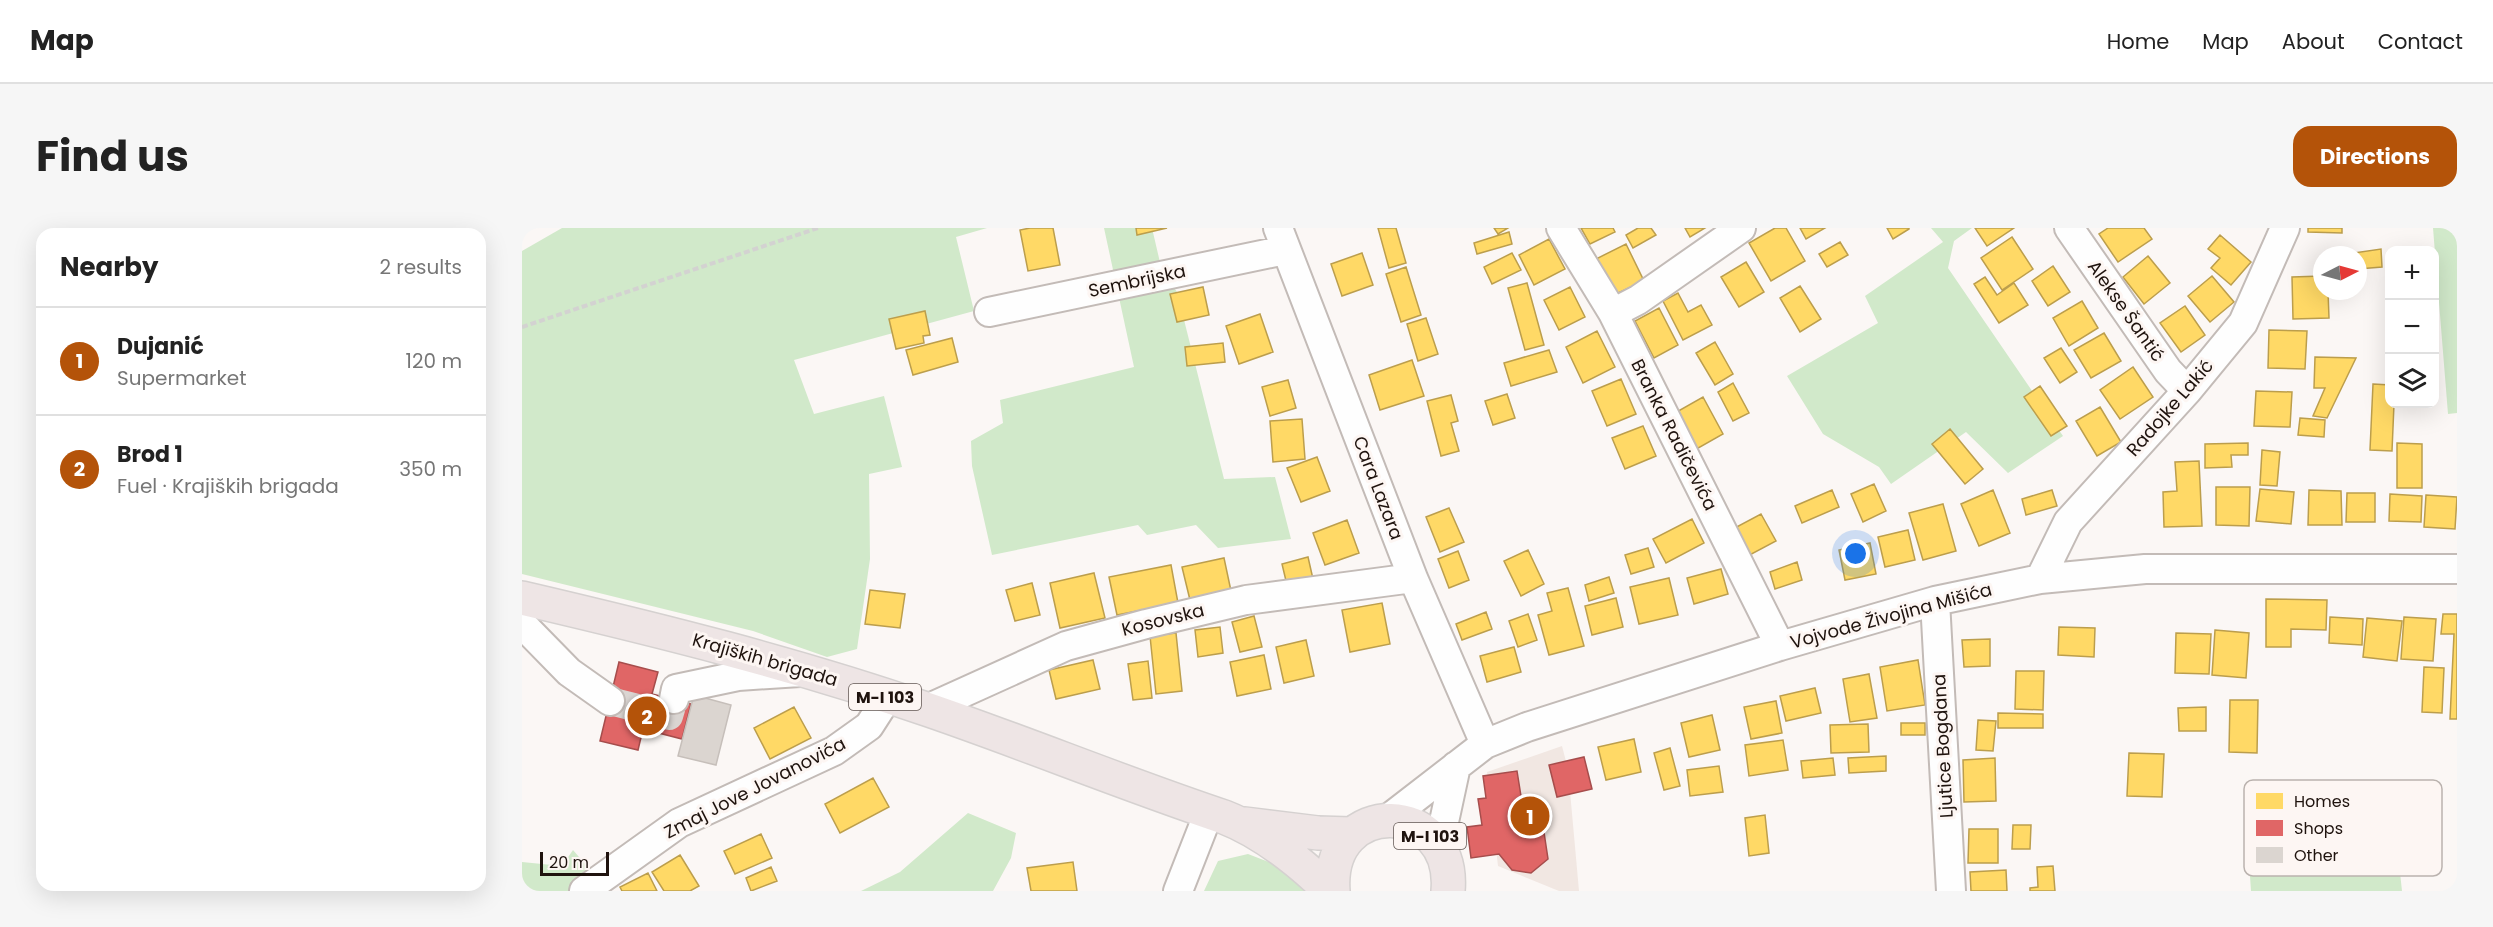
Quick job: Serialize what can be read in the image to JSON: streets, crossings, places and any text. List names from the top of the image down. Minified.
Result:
{"streets":{"main road":["Krajiških brigada","M-I 103"],"street":["Sembrijska","Alekse Šantić","Radojke Lakić","Branka Radičevića","Cara Lazara","Vojvode Živojina Mišića","Kosovska","Ljutice Bogdana","Zmaj Jove Jovanovića"]},"crossings":[["Sembrijska","Cara Lazara"],["Alekse Šantić","Radojke Lakić"],["Radojke Lakić","Vojvode Živojina Mišića"],["Branka Radičevića","Vojvode Živojina Mišića"],["Cara Lazara","Vojvode Živojina Mišića"],["Cara Lazara","Kosovska"],["Vojvode Živojina Mišića","M-I 103"],["Vojvode Živojina Mišića","Ljutice Bogdana"],["Kosovska","Krajiških brigada"],["Krajiških brigada","M-I 103"],["Krajiških brigada","Zmaj Jove Jovanovića"]],"legend":["Homes","Shops","Other"],"scale_bar":"20 m","north":"right","page":{"header":"Map","nav":["Home","Map","About","Contact"],"title":"Find us","buttons":"Directions","heading":["Nearby","2 results"],"map_buttons":["+","−"],"list":[{"mark":"1","name":"Dujanić","note":"Supermarket","value":"120 m"},{"mark":"2","name":"Brod 1","note":"Fuel · Krajiških brigada","value":"350 m"}],"pins":["2","1"],"scale":"20 m"}}
